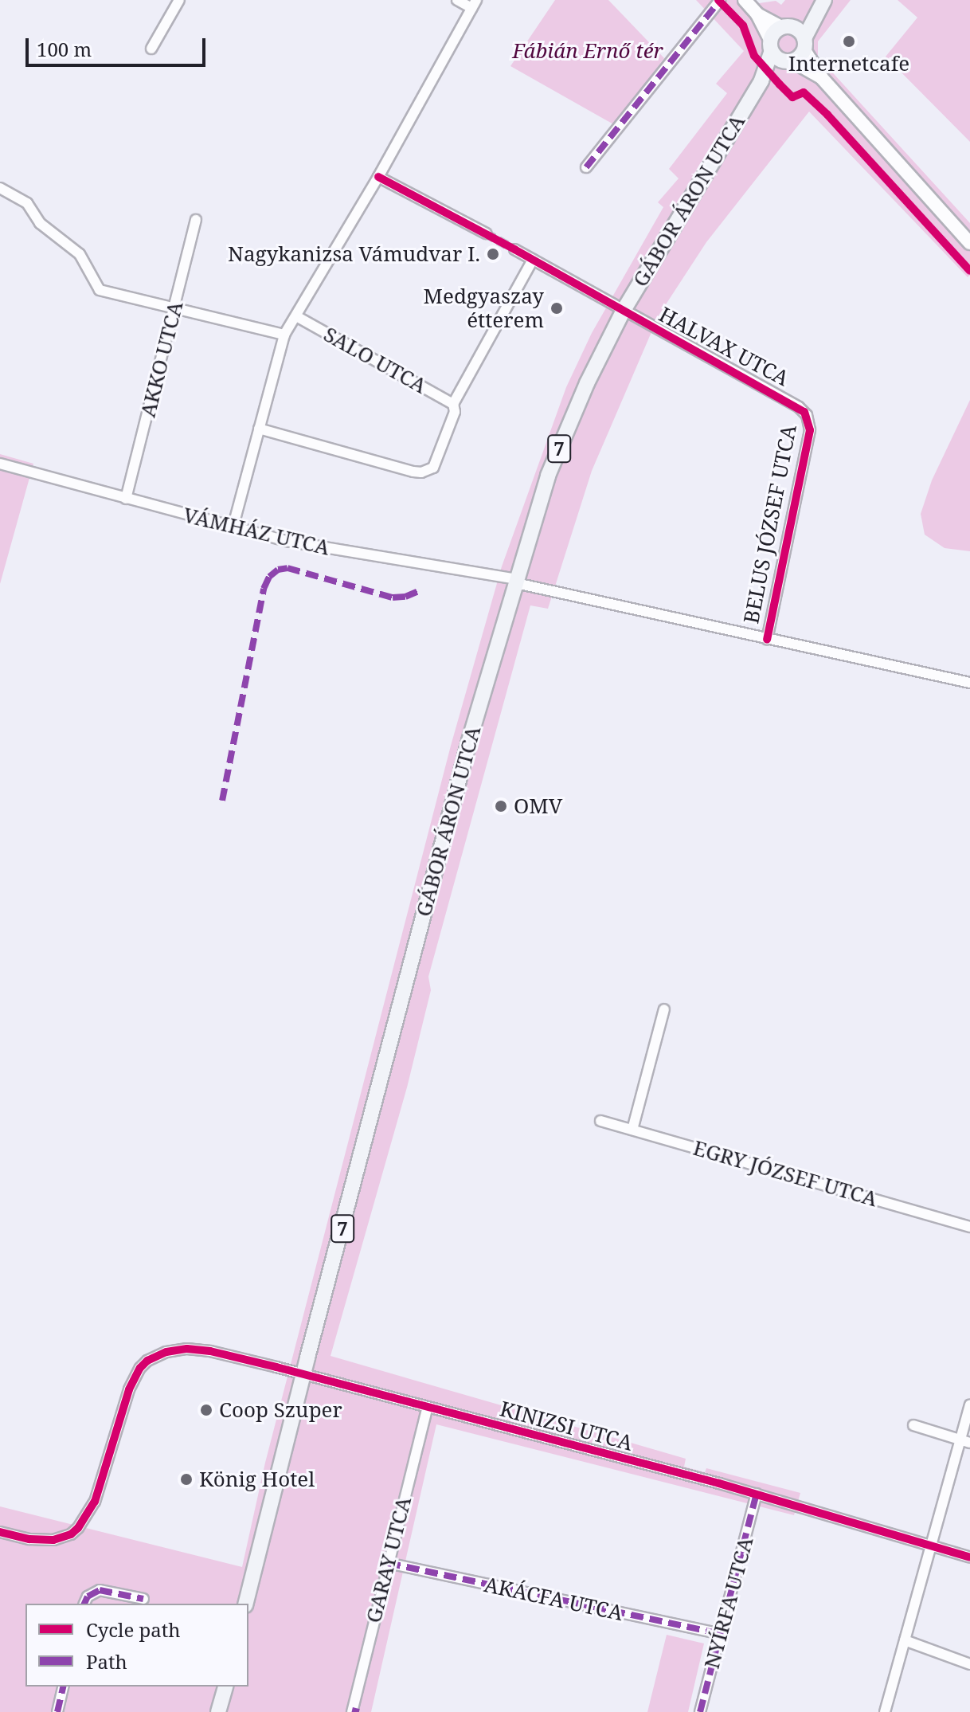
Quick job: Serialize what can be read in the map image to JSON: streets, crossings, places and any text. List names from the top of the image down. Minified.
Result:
{"streets":{"main road":["GÁBOR ÁRON UTCA","7"],"street":["HALVAX UTCA","AKKO UTCA","SALO UTCA","BELUS JÓZSEF UTCA","VÁMHÁZ UTCA","EGRY JÓZSEF UTCA","KINIZSI UTCA","GARAY UTCA","AKÁCFA UTCA","NYÍRFA UTCA"]},"crossings":[["GÁBOR ÁRON UTCA","HALVAX UTCA"],["GÁBOR ÁRON UTCA","VÁMHÁZ UTCA"],["GÁBOR ÁRON UTCA","KINIZSI UTCA"],["HALVAX UTCA","BELUS JÓZSEF UTCA"],["AKKO UTCA","VÁMHÁZ UTCA"],["BELUS JÓZSEF UTCA","VÁMHÁZ UTCA"],["KINIZSI UTCA","GARAY UTCA"],["KINIZSI UTCA","NYÍRFA UTCA"],["GARAY UTCA","AKÁCFA UTCA"],["AKÁCFA UTCA","NYÍRFA UTCA"]],"parks":["Fábián Ernő tér"],"places":["Internetcafe","Nagykanizsa Vámudvar I.","Medgyaszay étterem","OMV","Coop Szuper","König Hotel"],"legend":["Cycle path","Path"],"scale_bar":"100 m"}
